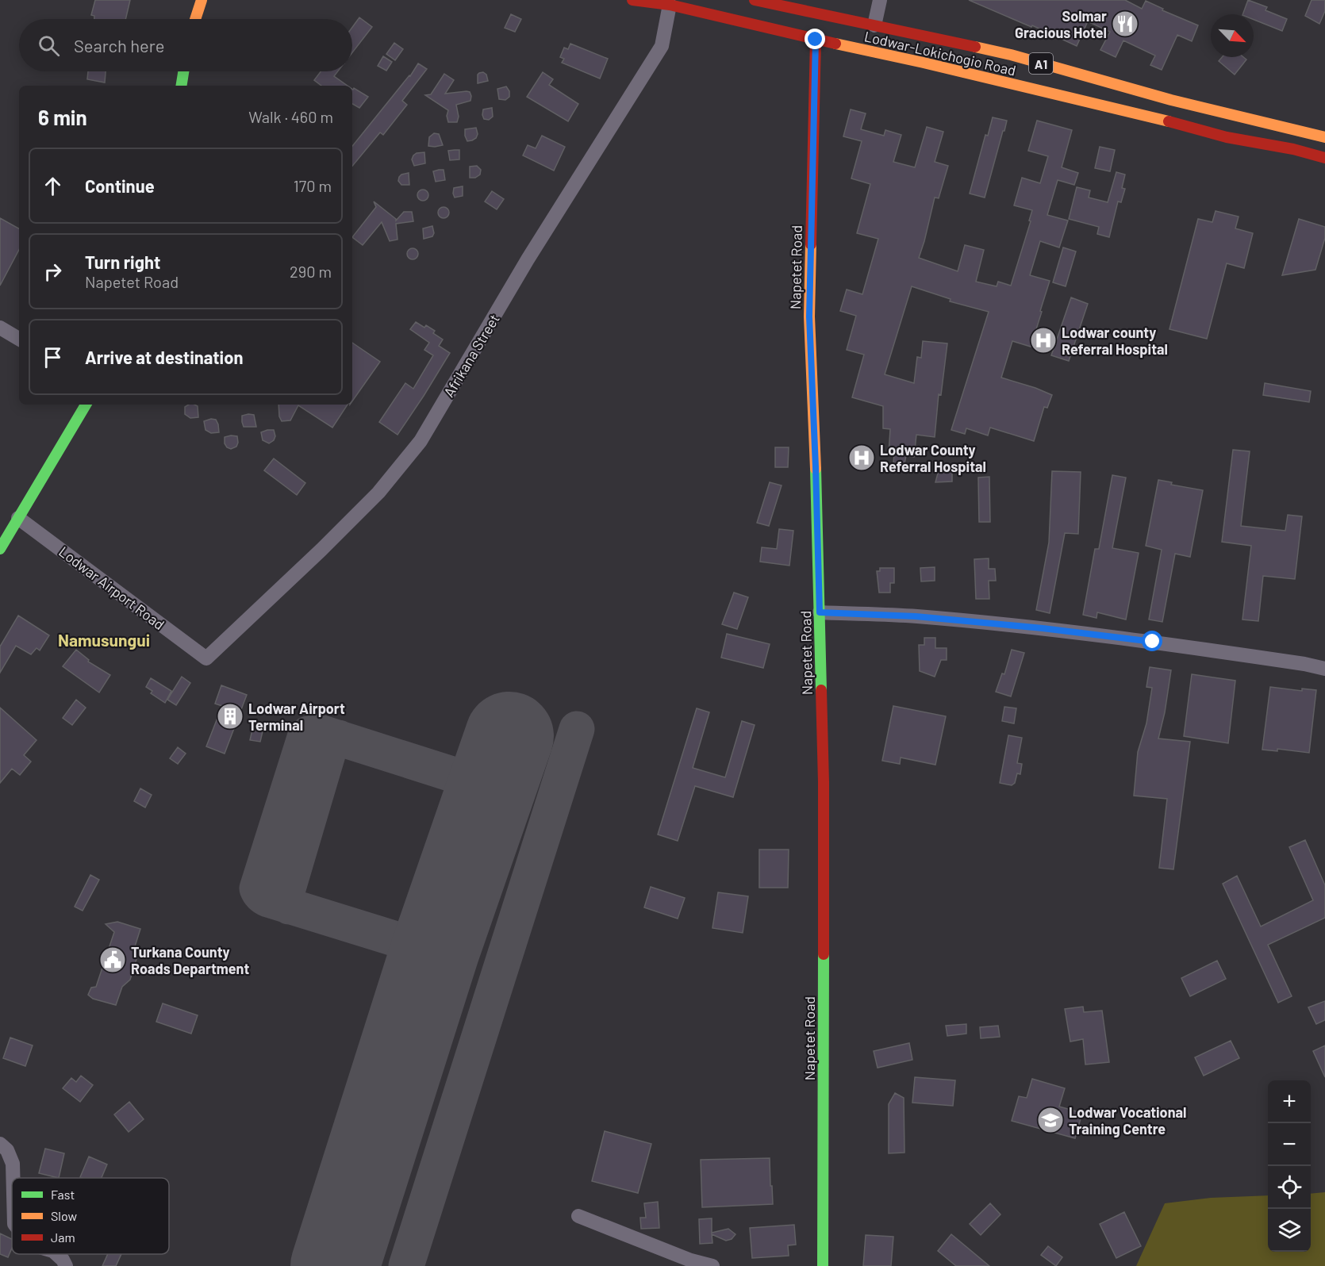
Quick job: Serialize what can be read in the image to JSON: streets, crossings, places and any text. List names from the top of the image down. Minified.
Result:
{"streets":{"main road":["Lodwar-Lokichogio Road","A1","Napetet Road"],"street":["Afrikana Street","Lodwar Airport Road"]},"crossings":[["Lodwar-Lokichogio Road","Napetet Road"],["Lodwar-Lokichogio Road","Afrikana Street"],["Afrikana Street","Lodwar Airport Road"]],"districts":["Namusungui"],"places":{"restaurant":["Solmar Gracious Hotel"],"hospital":["Lodwar county Referral Hospital","Lodwar County Referral Hospital"],"building":["Lodwar Airport Terminal"],"public building":["Turkana County Roads Department"],"school or university":["Lodwar Vocational Training Centre"]},"legend":["Fast","Slow","Jam"],"north":"bottom right","page":{"search":"Search here","heading":["6 min","Walk · 460 m"],"list":[["Continue","170 m"],["Turn right","Napetet Road","290 m"],"Arrive at destination"],"map_buttons":["+","−"]}}
